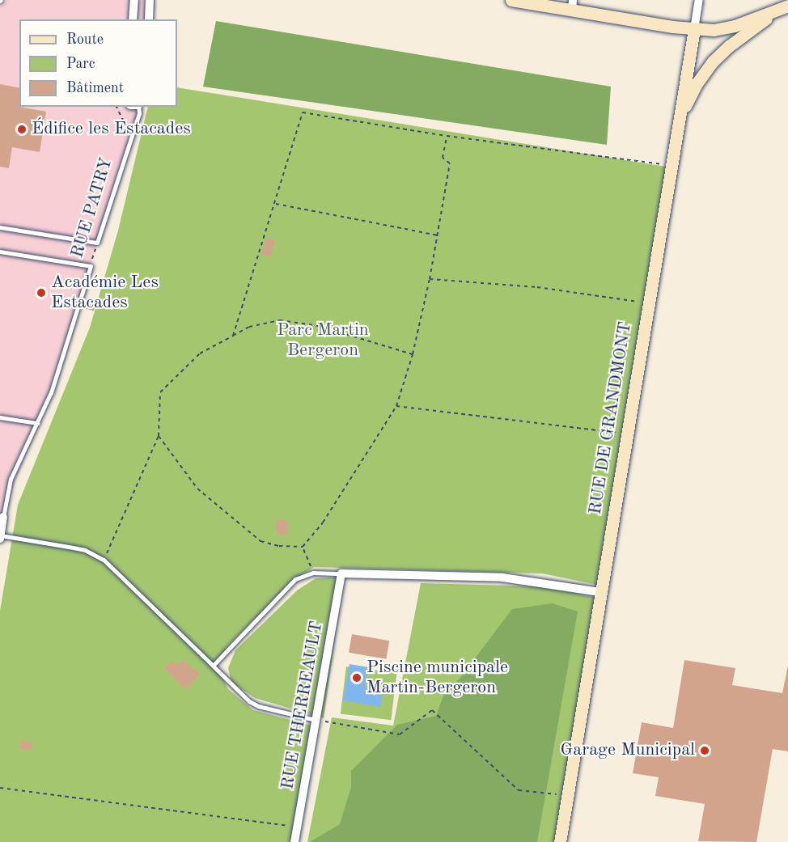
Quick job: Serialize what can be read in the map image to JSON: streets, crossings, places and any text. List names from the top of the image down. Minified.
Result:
{"streets":{"street":["RUE PATRY","RUE DE GRANDMONT","RUE THERREAULT"]},"parks":["Parc Martin Bergeron"],"places":["Édifice les Estacades","Académie Les Estacades","Piscine municipale Martin-Bergeron","Garage Municipal"],"legend":["Route","Parc","Bâtiment"]}
